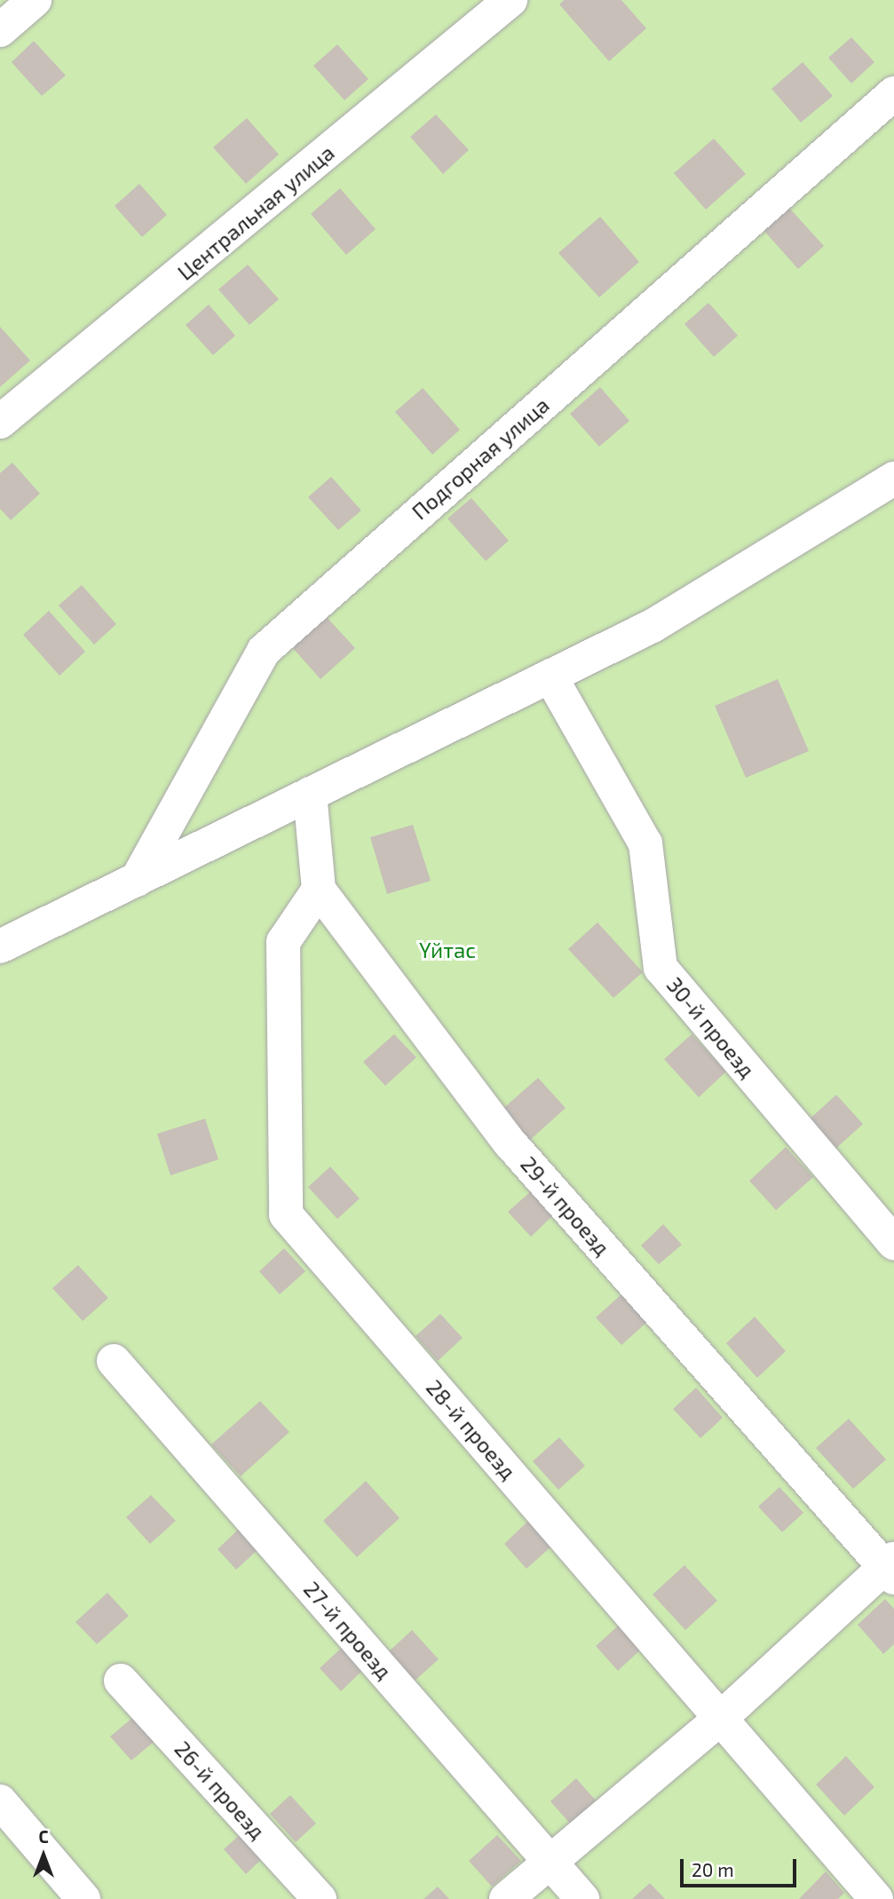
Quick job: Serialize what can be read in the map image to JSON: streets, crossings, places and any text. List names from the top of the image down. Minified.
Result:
{"streets":{"street":["Центральная улица","Подгорная улица","30-й проезд","29-й проезд","28-й проезд","27-й проезд","26-й проезд"]},"crossings":[["29-й проезд","28-й проезд"]],"parks":["Үйтас"],"scale_bar":"20 m","north":"top"}
